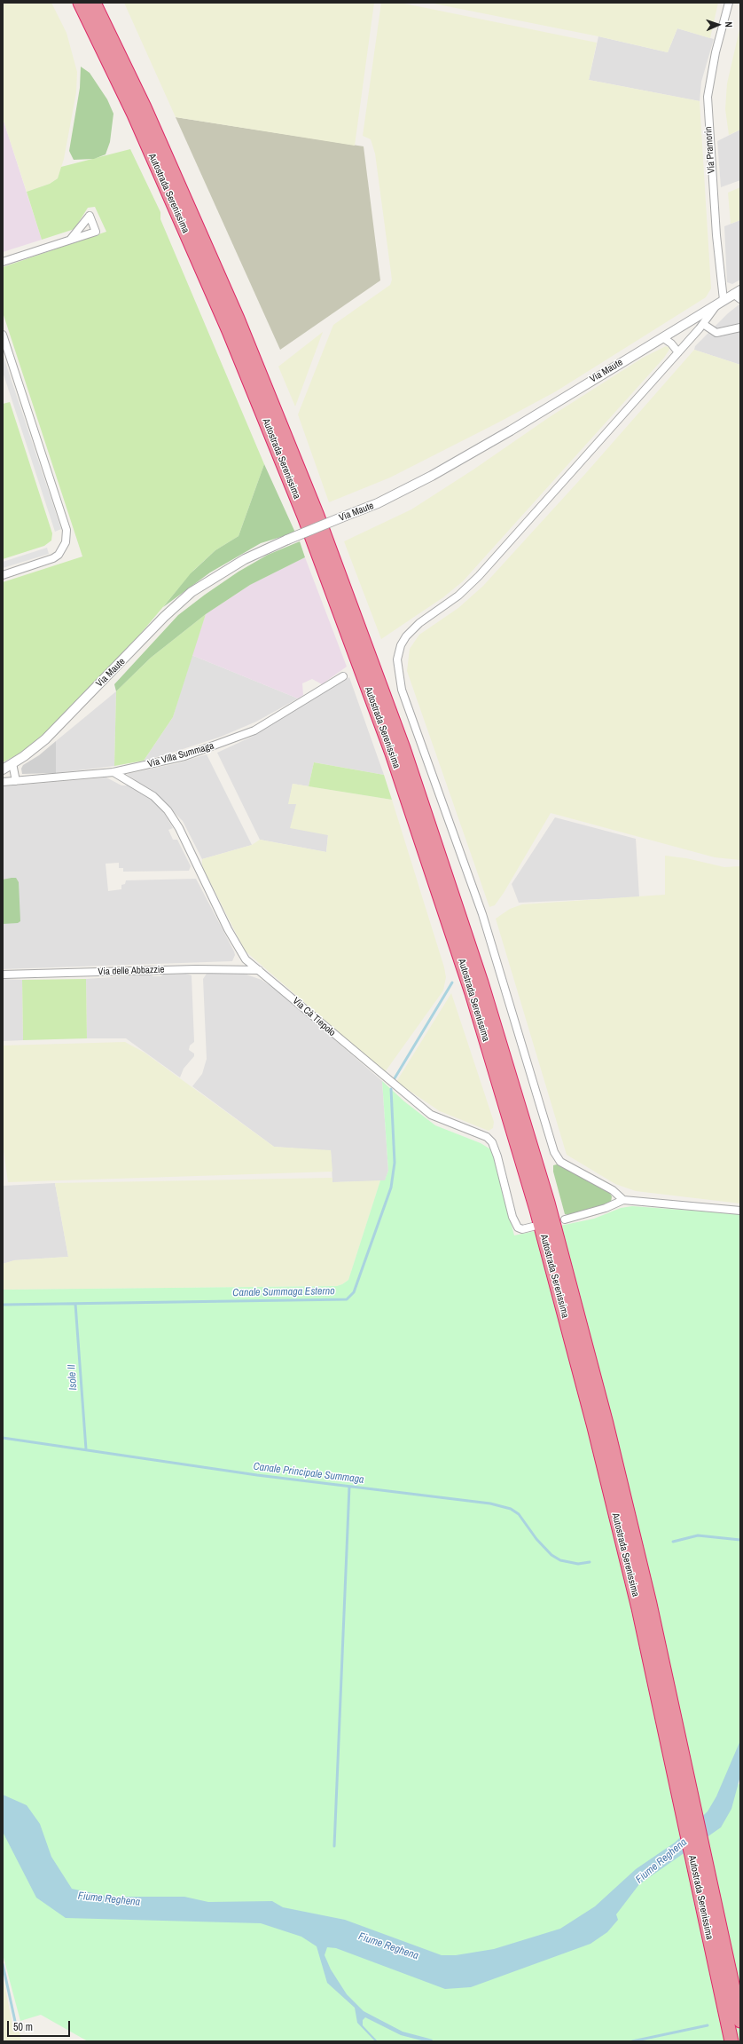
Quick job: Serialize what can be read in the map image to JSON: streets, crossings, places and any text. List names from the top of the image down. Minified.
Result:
{"streets":{"highway":["Autostrada Serenissima"],"street":["Via Pramorin","Via Maute","Via Villa Summaga","Via delle Abbazzie","Via Cà Tiepolo"]},"crossings":[["Via Pramorin","Via Maute"],["Via Villa Summaga","Via Cà Tiepolo"],["Via delle Abbazzie","Via Cà Tiepolo"]],"water":["Canale Summaga Esterno","Isole II","Canale Principale Summaga","Fiume Reghena"],"scale_bar":"50 m","north":"right"}
